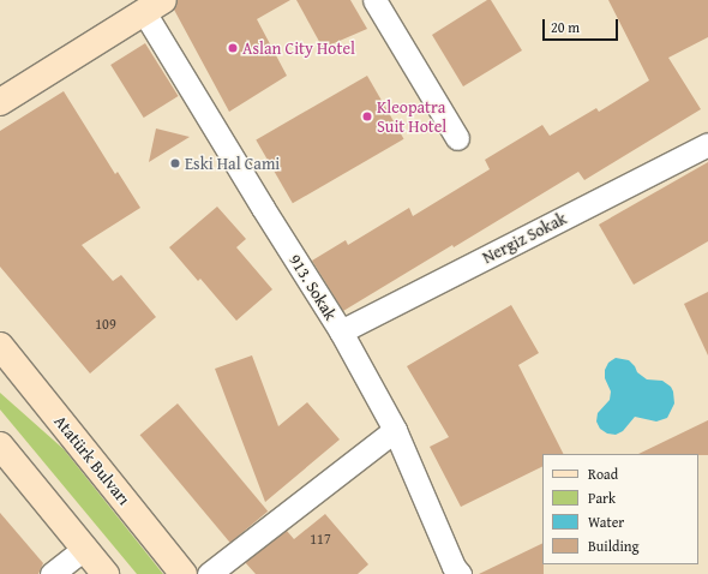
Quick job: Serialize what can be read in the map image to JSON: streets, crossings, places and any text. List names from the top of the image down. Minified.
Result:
{"streets":{"street":["Nergiz Sokak","913. Sokak","Atatürk Bulvarı"]},"crossings":[["Nergiz Sokak","913. Sokak"]],"places":["Aslan City Hotel","Kleopatra Suit Hotel","Eski Hal Cami"],"house_numbers":["109","117"],"legend":["Road","Park","Water","Building"],"scale_bar":"20 m"}
